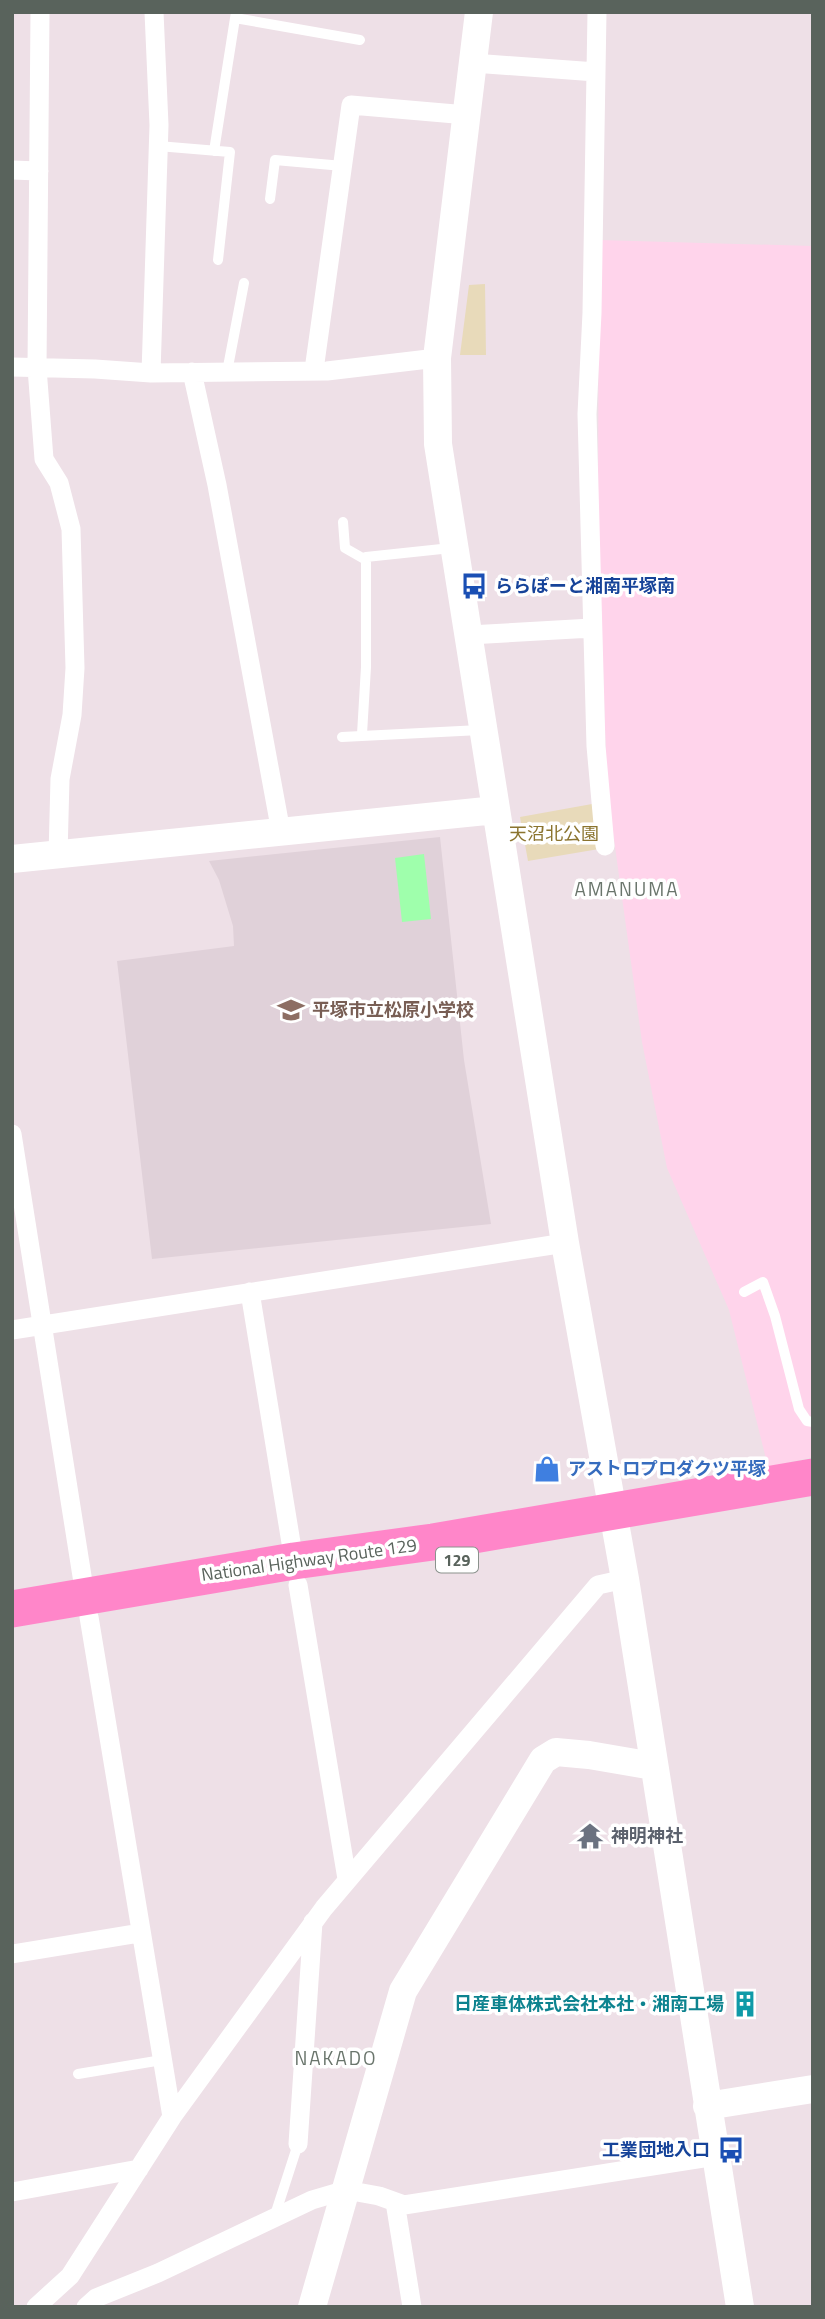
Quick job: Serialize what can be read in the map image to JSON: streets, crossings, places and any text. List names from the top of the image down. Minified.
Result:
{"streets":{"highway":["National Highway Route 129","129"]},"districts":["AMANUMA","NAKADO"],"parks":["天沼北公園"],"places":{"bus stop":["ららぽーと湘南平塚南","工業団地入口"],"school or university":["平塚市立松原小学校"],"shop":["アストロプロダクツ平塚"],"temple":["神明神社"],"building":["日産車体株式会社本社・湘南工場"]}}
